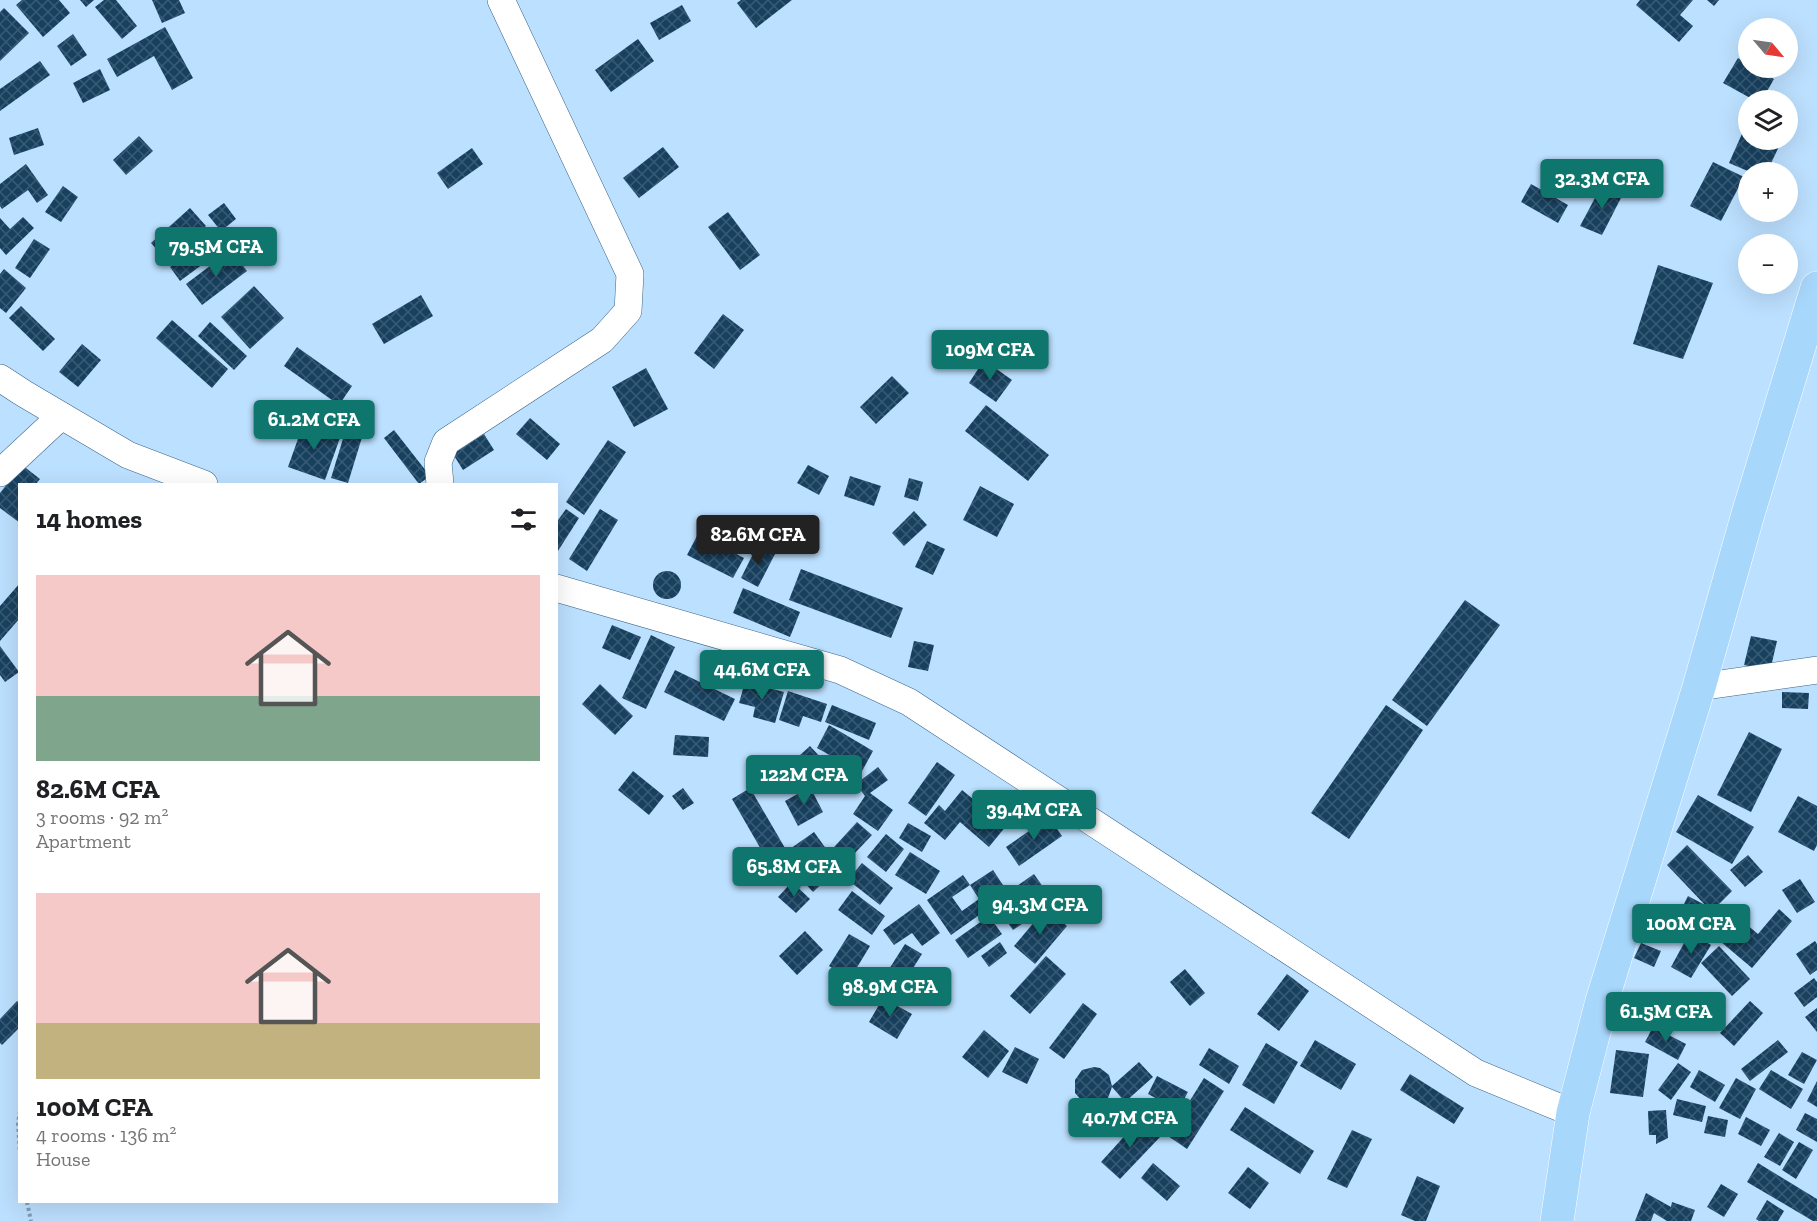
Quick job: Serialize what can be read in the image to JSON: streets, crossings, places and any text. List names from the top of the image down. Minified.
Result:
{"north":"bottom right","page":{"map_buttons":["+","−"],"price":["32.3M CFA","79.5M CFA","109M CFA","61.2M CFA","82.6M CFA","44.6M CFA","122M CFA","39.4M CFA","65.8M CFA","94.3M CFA","100M CFA","98.9M CFA","61.5M CFA","40.7M CFA"],"heading":"14 homes","list":[{"name":"82.6M CFA","note":"3 rooms · 92 m² · Apartment"},{"name":"100M CFA","note":"4 rooms · 136 m² · House"}]}}
